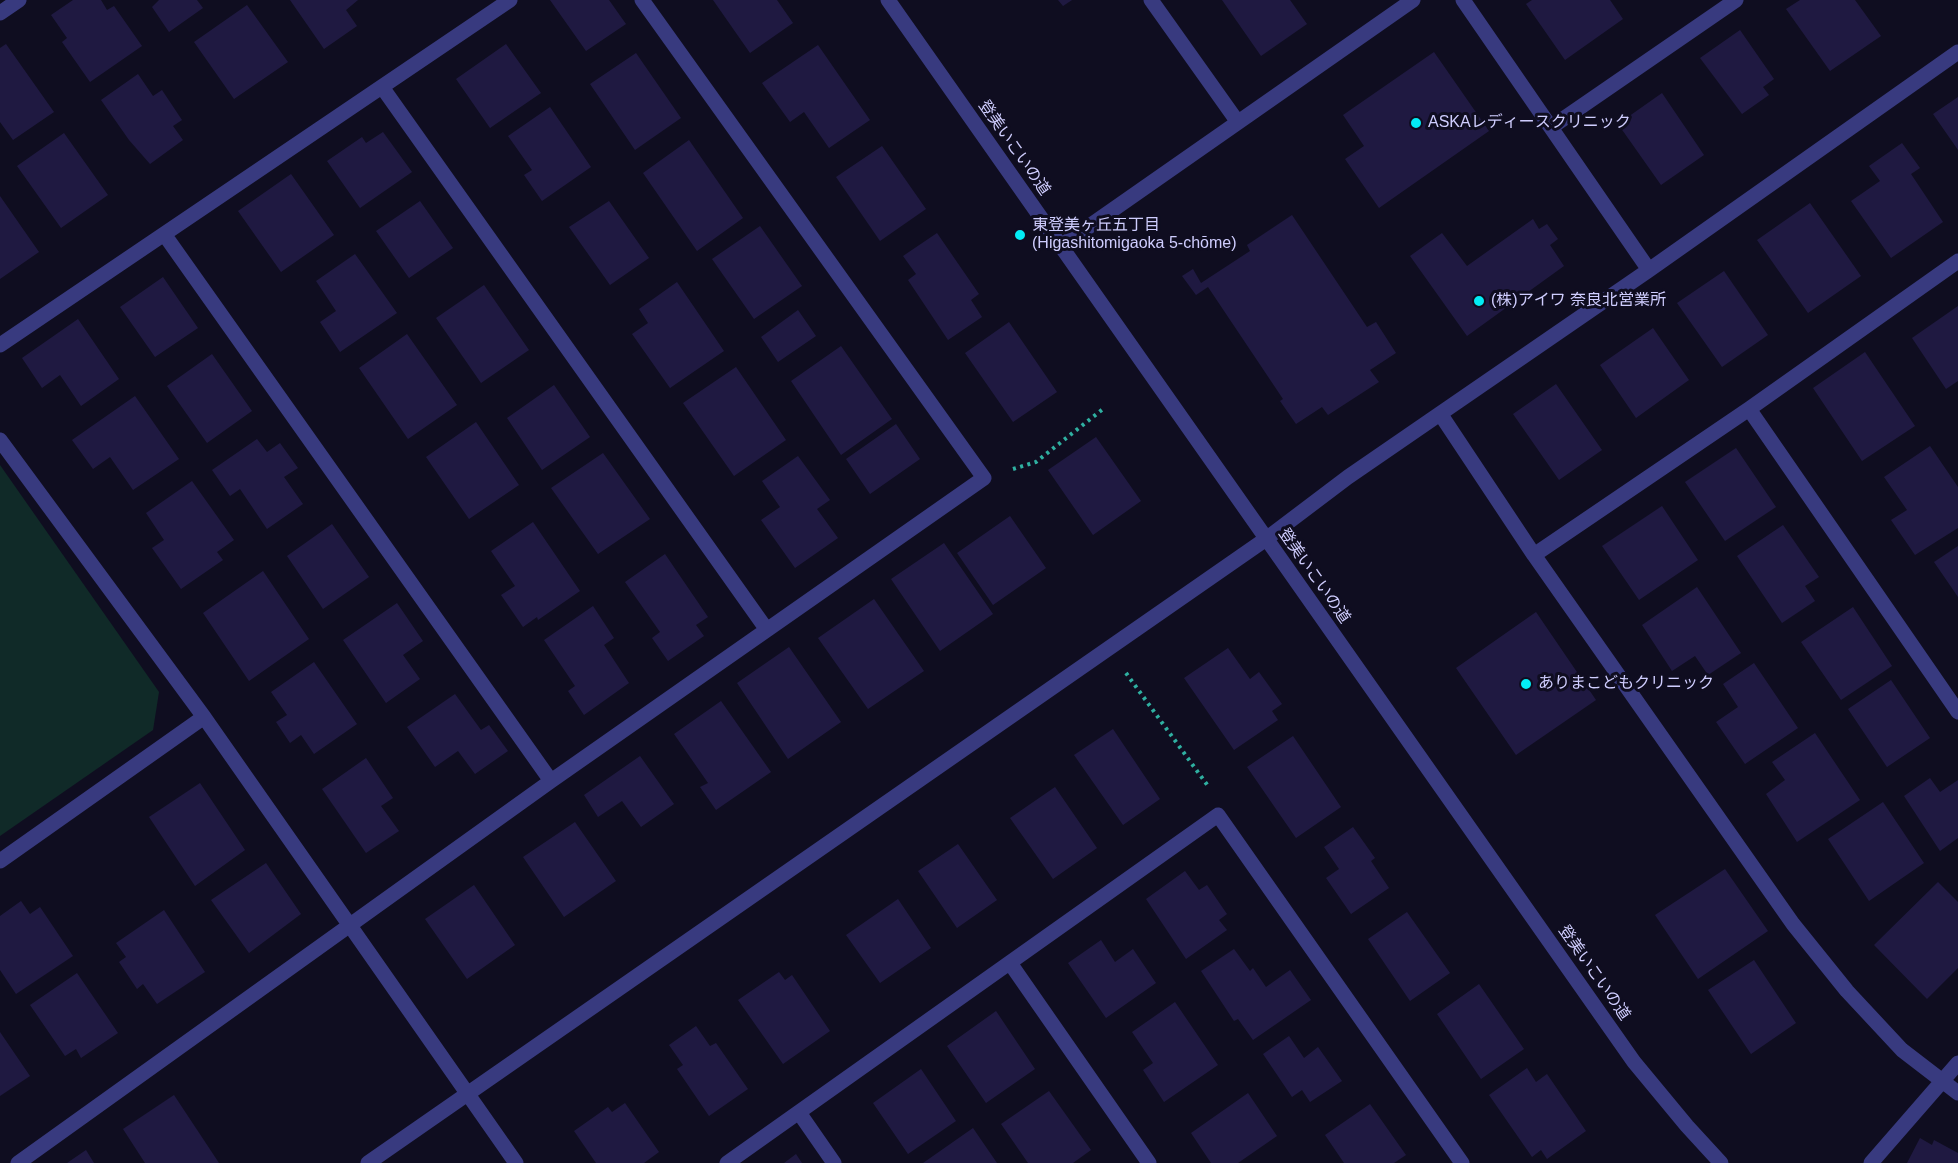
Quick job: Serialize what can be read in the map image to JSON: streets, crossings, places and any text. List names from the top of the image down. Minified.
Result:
{"streets":{"street":["登美いこいの道"]},"places":["ASKAレディースクリニック","東登美ヶ丘五丁目 (Higashitomigaoka 5-chōme)","(株)アイワ 奈良北営業所","ありまこどもクリニック"]}
